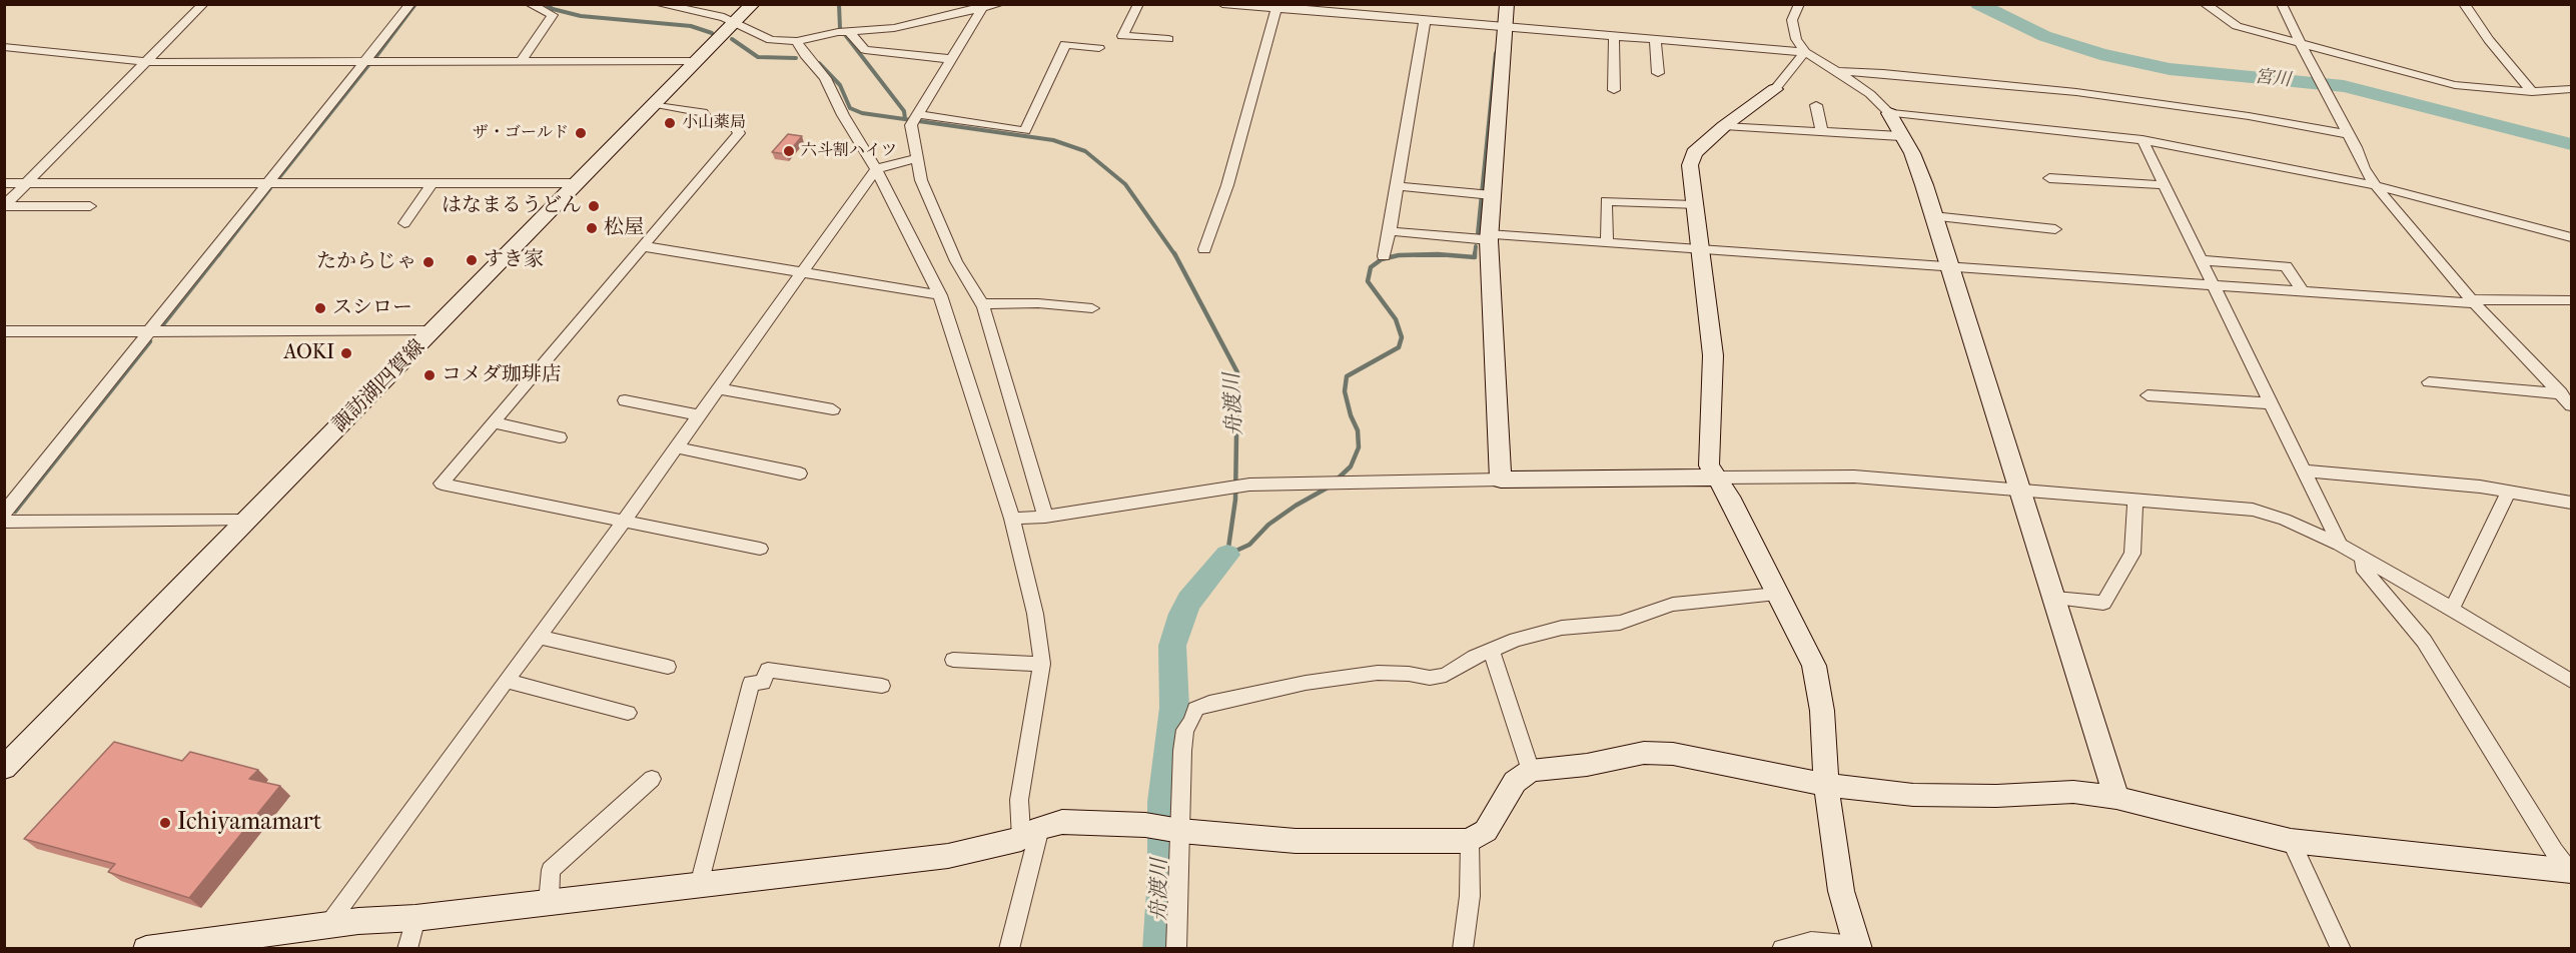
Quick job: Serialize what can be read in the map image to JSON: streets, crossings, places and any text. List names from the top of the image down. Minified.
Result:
{"streets":{"street":["諏訪湖四賀線"]},"water":["宮川","舟渡川"],"places":["小山薬局","ザ・ゴールド","六斗割ハイツ","はなまるうどん","松屋","すき家","たからじゃ","スシロー","AOKI","コメダ珈琲店","Ichiyamamart"]}
